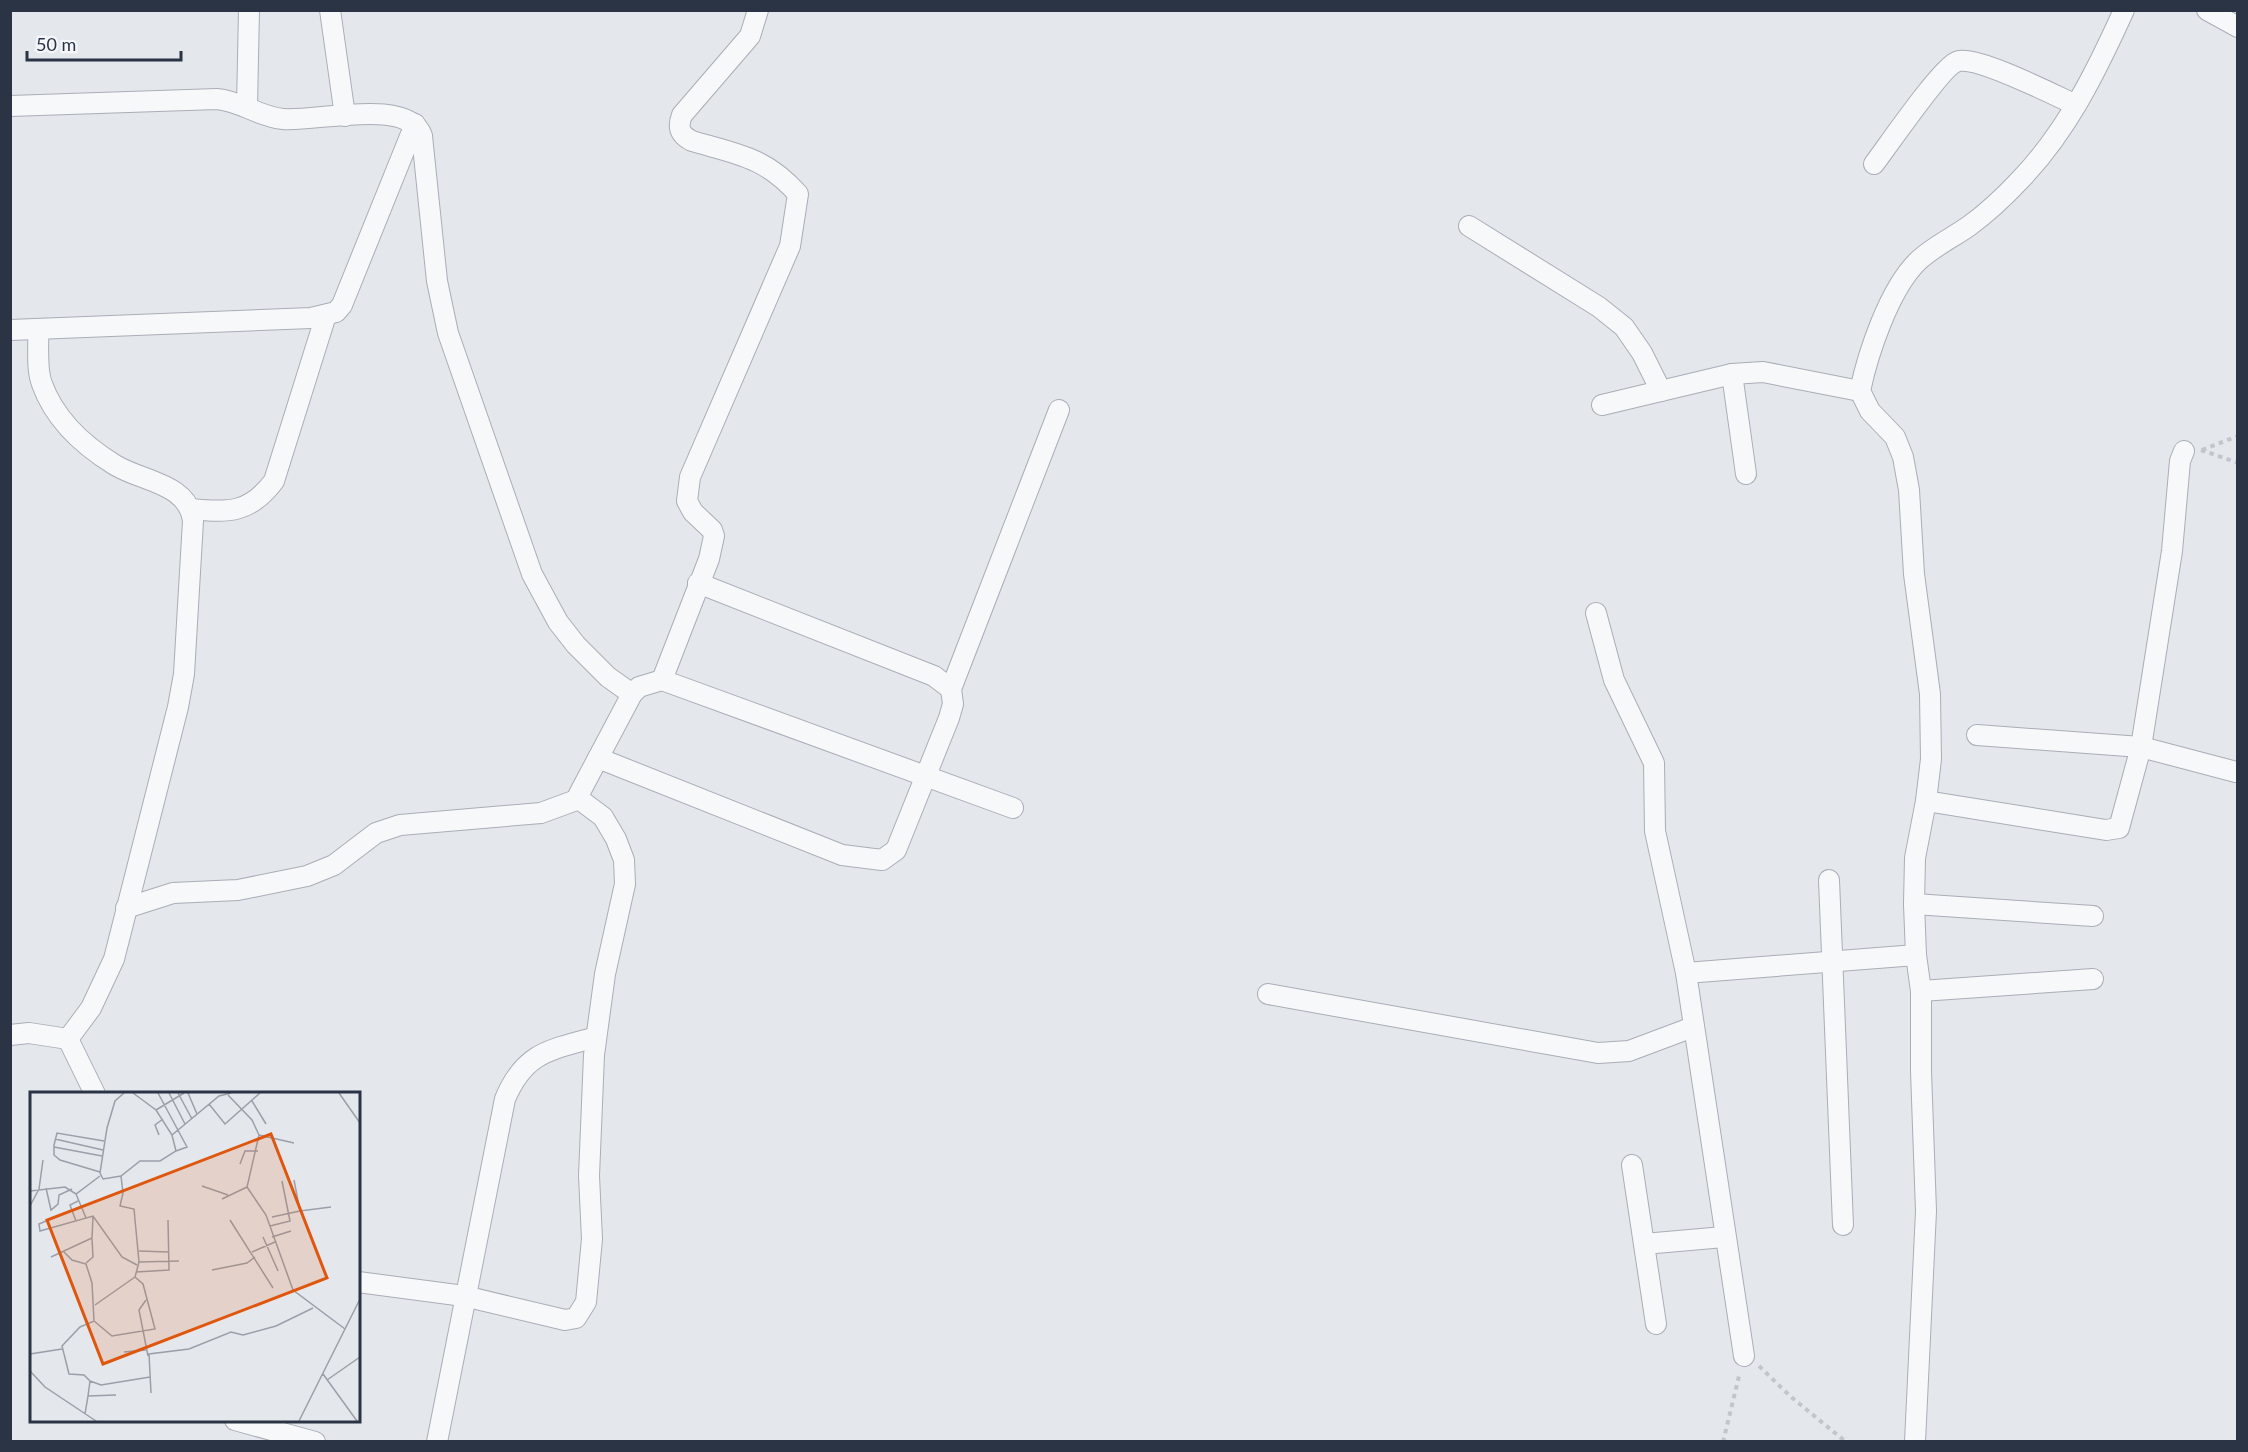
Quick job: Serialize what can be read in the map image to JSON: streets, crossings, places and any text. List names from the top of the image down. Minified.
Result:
{"scale_bar":"50 m"}
